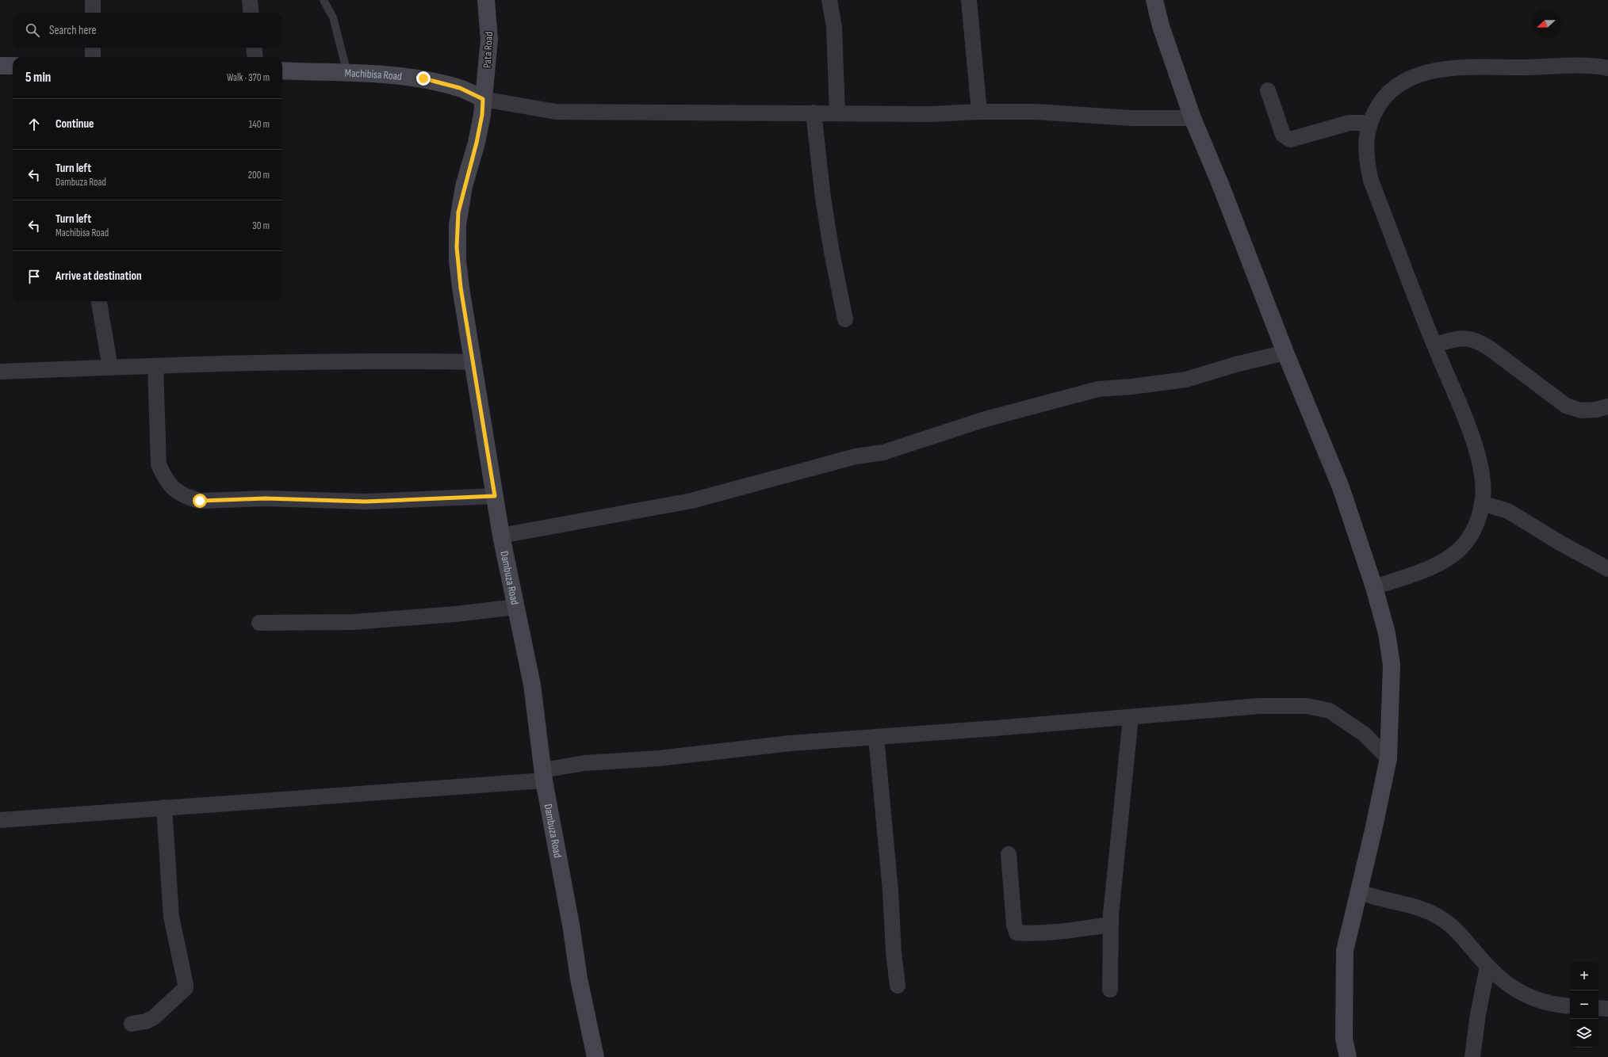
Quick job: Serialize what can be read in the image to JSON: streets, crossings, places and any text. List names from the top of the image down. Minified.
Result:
{"streets":{"street":["Pata Road","Machibisa Road","Dambuza Road"]},"crossings":[["Pata Road","Machibisa Road"],["Pata Road","Dambuza Road"],["Machibisa Road","Dambuza Road"]],"north":"left","page":{"search":"Search here","heading":["5 min","Walk · 370 m"],"list":[["Continue","140 m"],["Turn left","Dambuza Road","200 m"],["Turn left","Machibisa Road","30 m"],"Arrive at destination"],"map_buttons":["+","−"]}}
